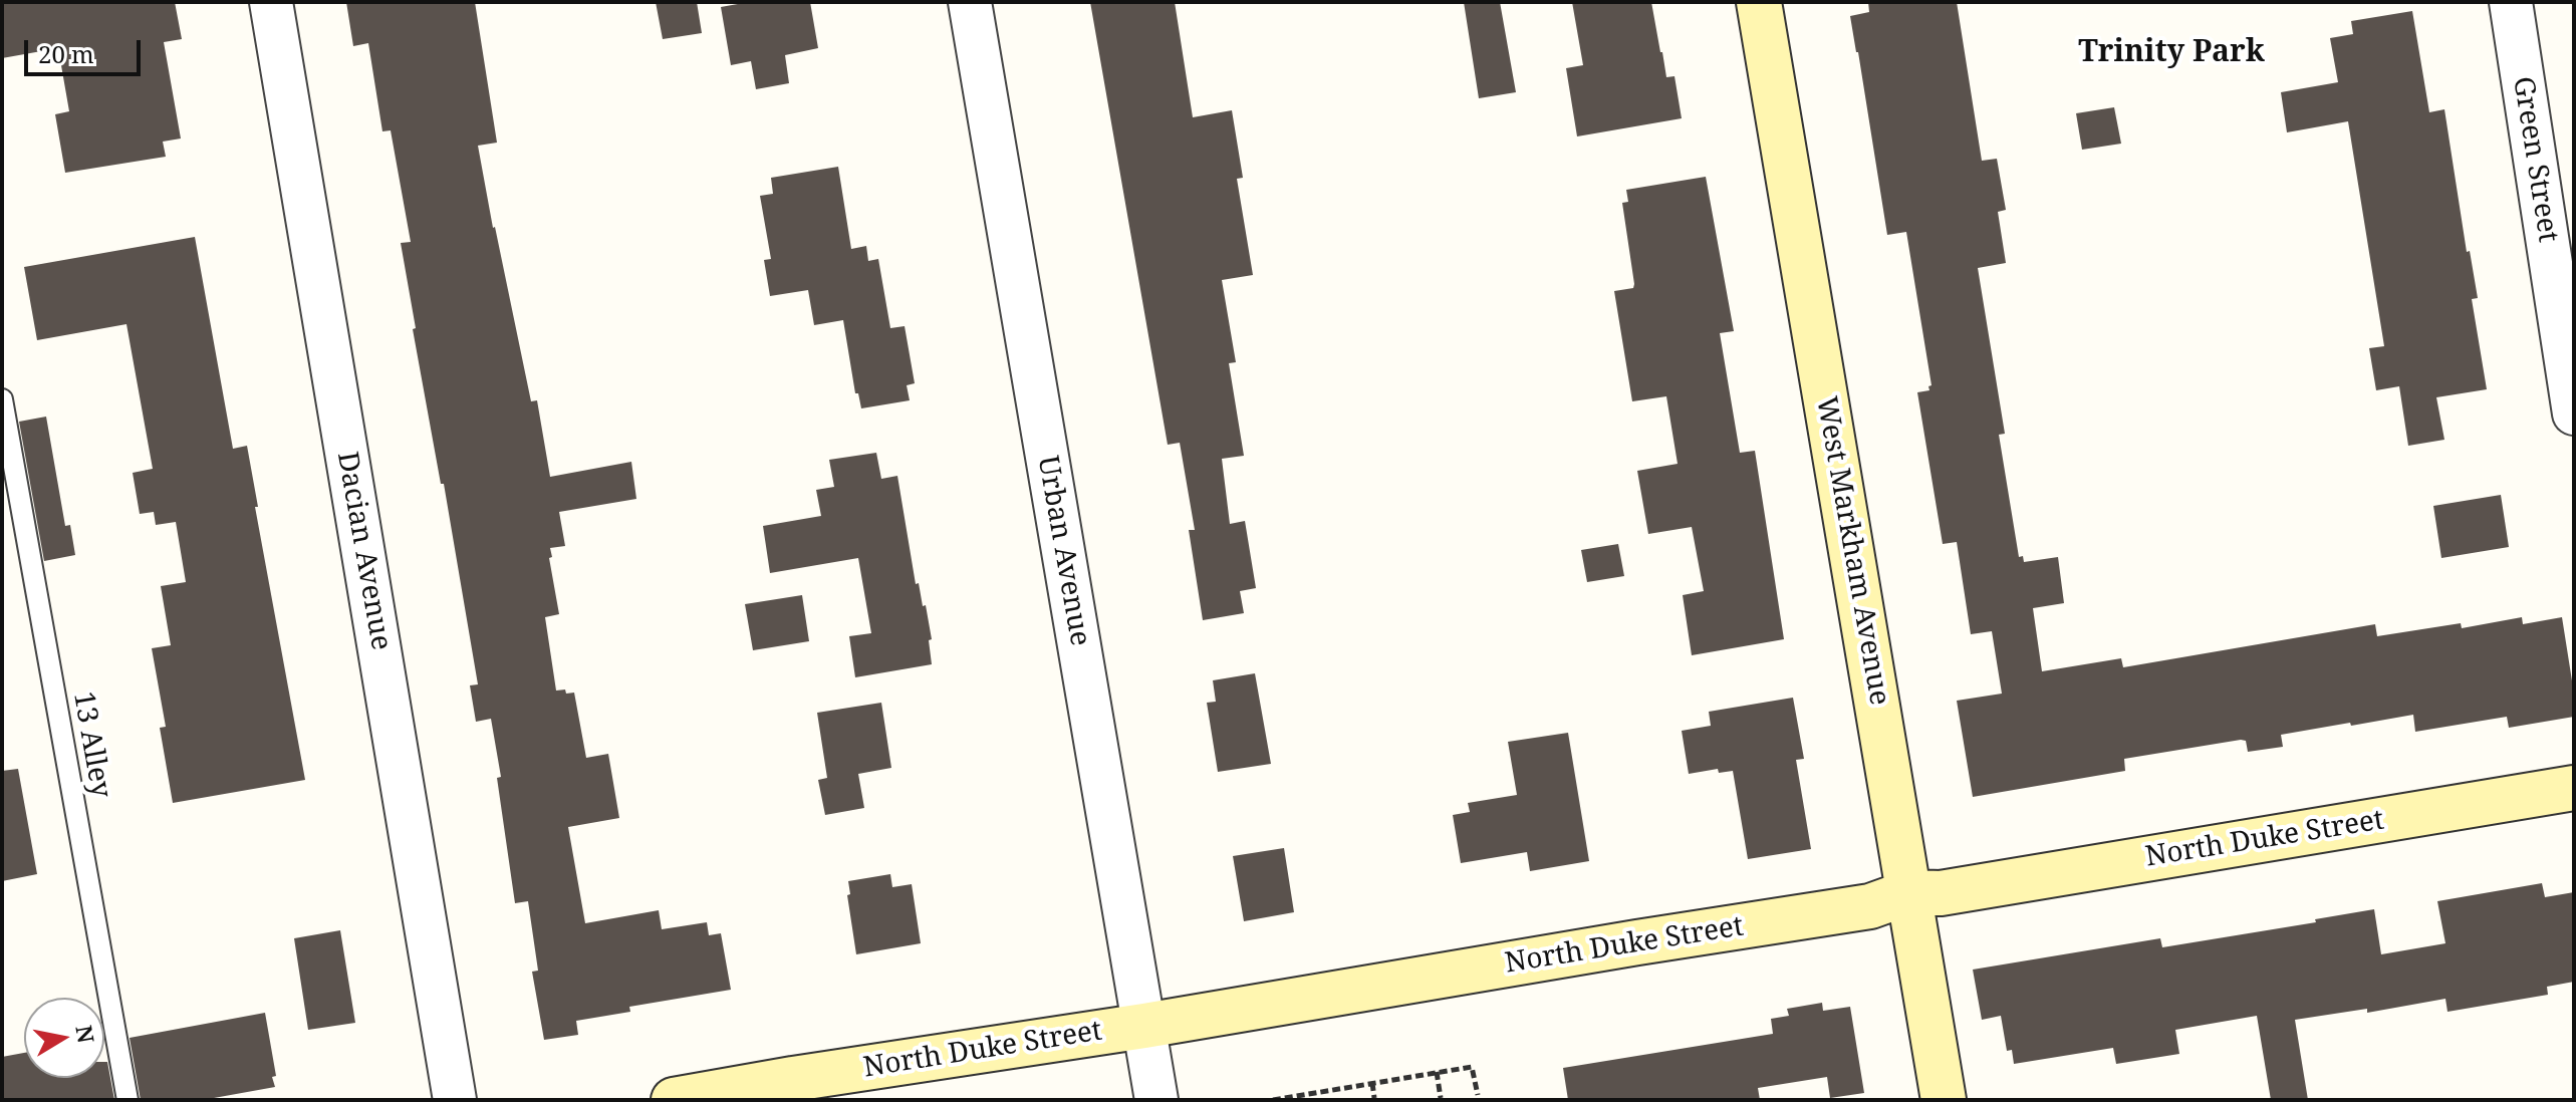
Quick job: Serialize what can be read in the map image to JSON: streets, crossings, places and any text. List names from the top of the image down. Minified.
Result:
{"streets":{"main road":["West Markham Avenue","North Duke Street"],"street":["Green Street","Dacian Avenue","Urban Avenue"],"lane":["13 Alley"]},"crossings":[["Urban Avenue","North Duke Street"],["West Markham Avenue","North Duke Street"]],"districts":["Trinity Park"],"scale_bar":"20 m","north":"right"}
